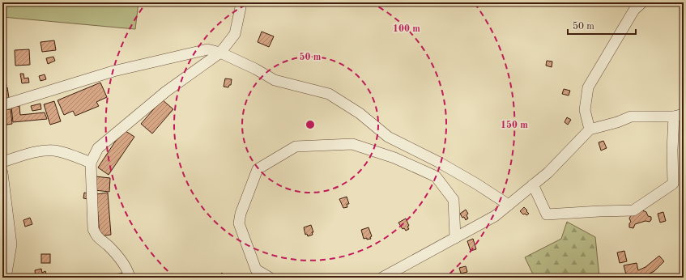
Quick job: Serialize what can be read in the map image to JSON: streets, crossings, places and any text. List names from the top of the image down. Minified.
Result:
{"scale_bar":"50 m","rings":["100 m","50 m","150 m"]}
